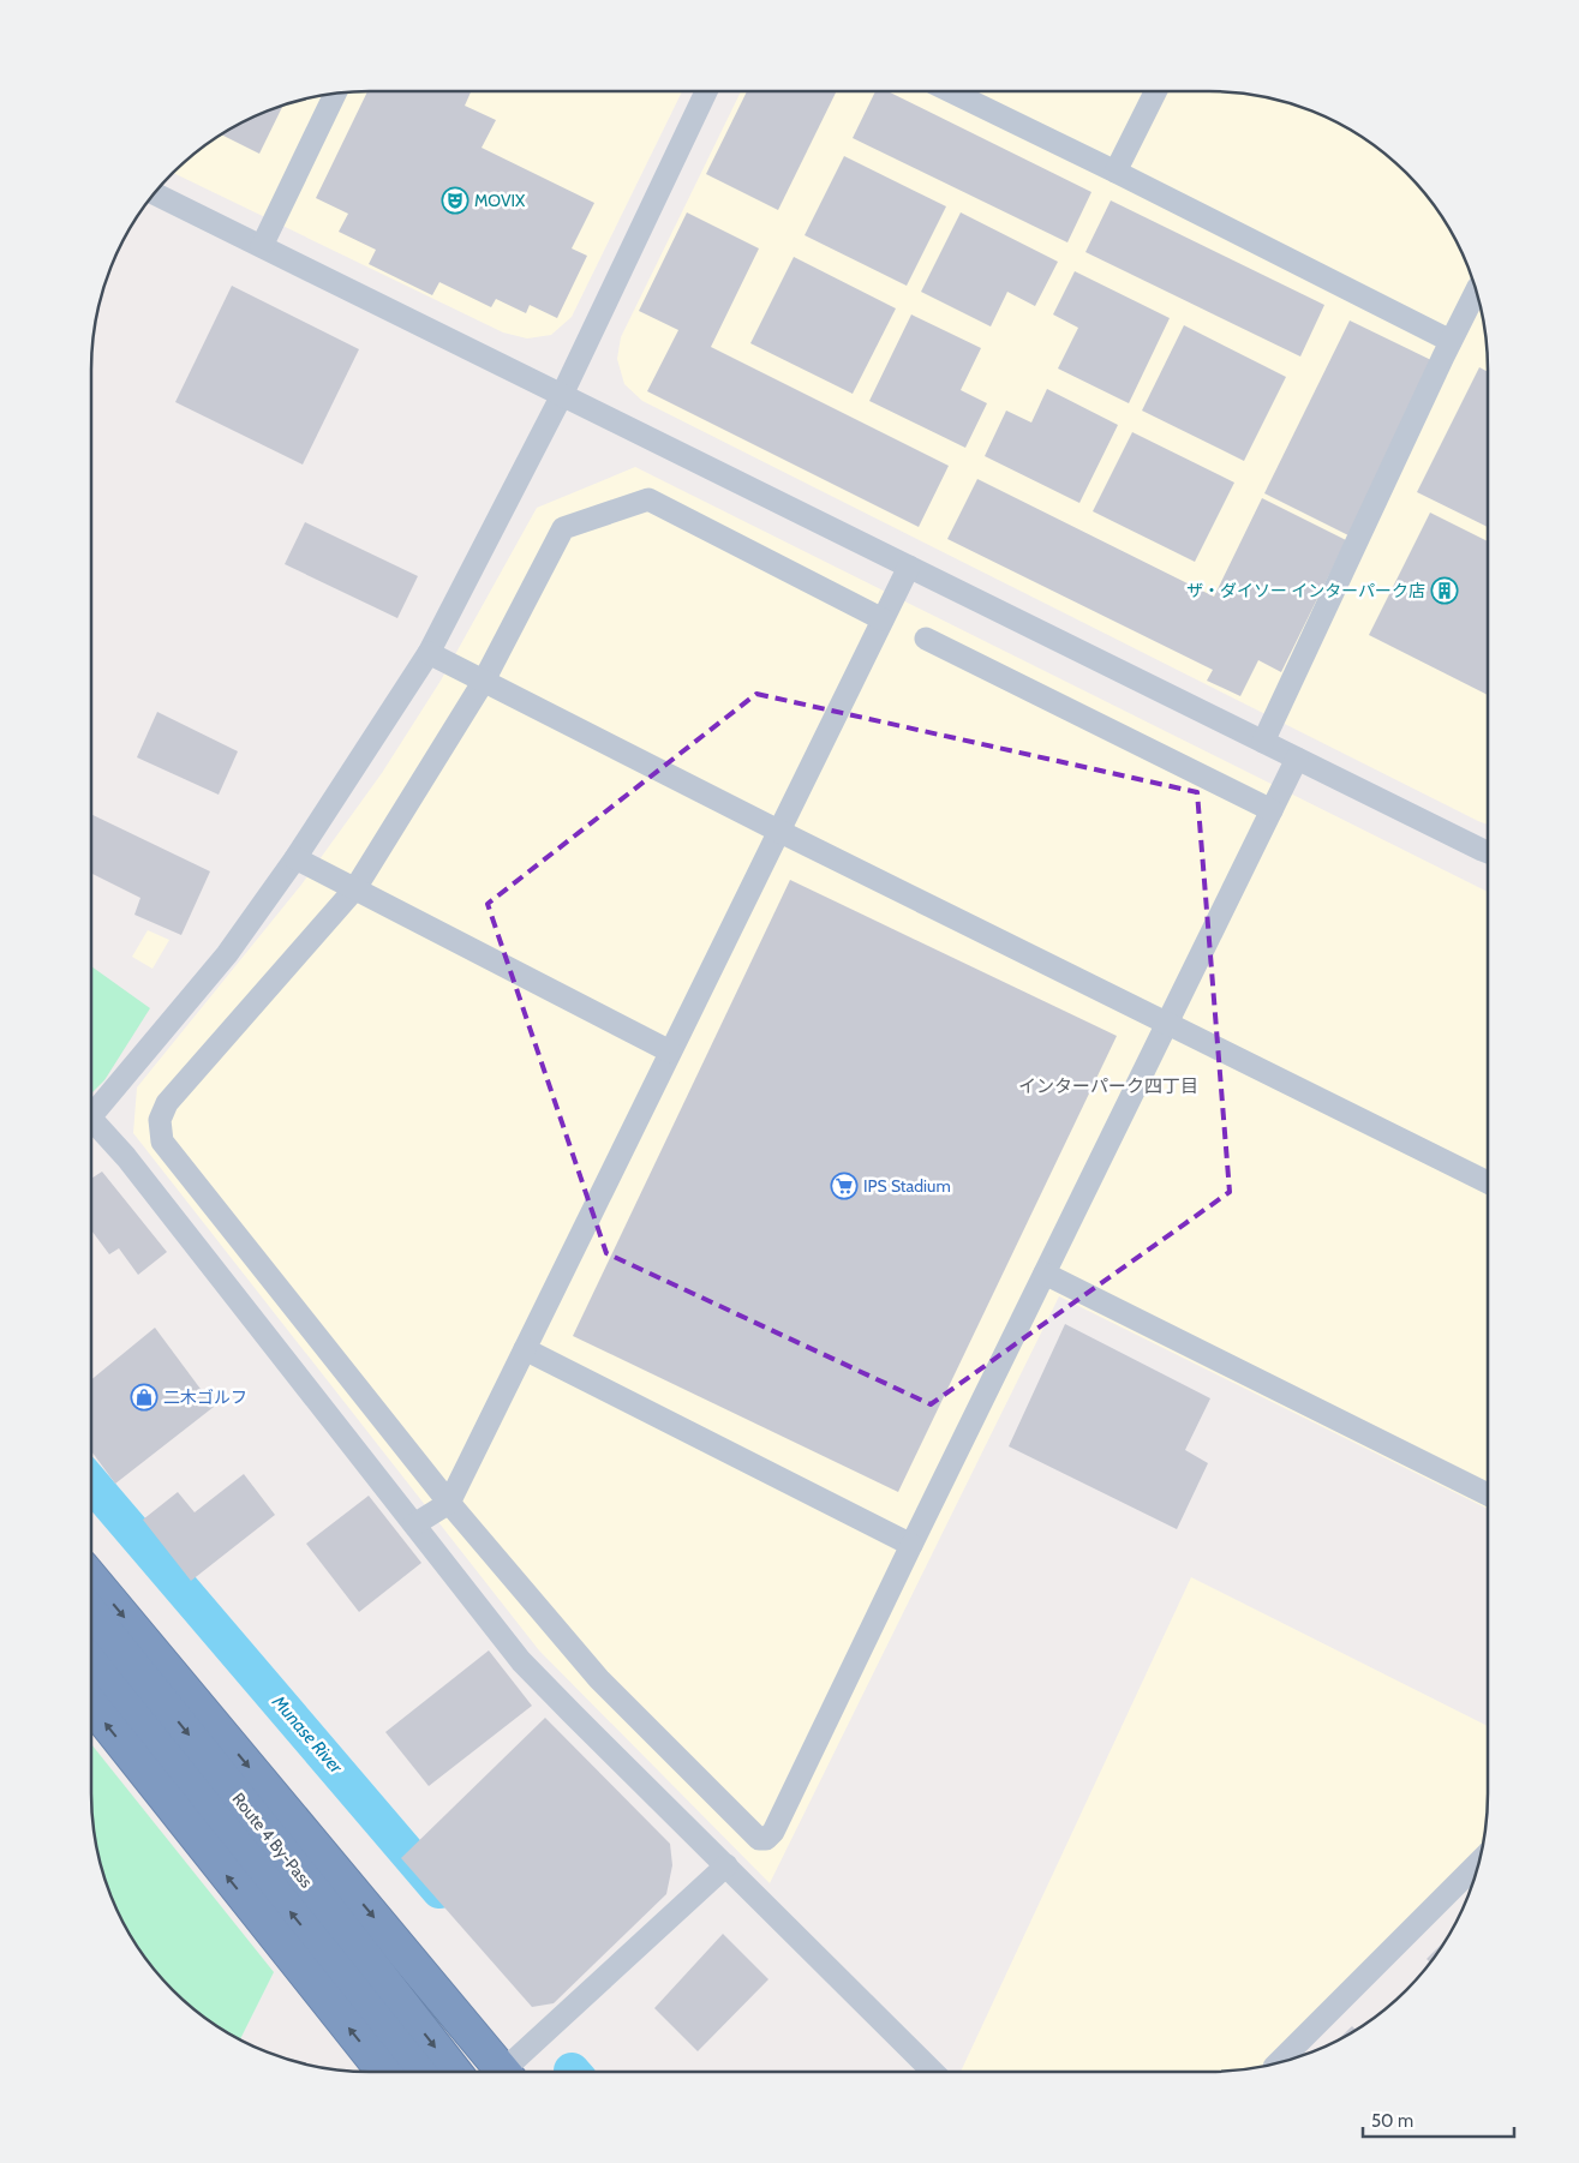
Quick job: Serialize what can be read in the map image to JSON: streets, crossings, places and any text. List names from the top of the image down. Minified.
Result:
{"streets":{"highway":["Route 4 By-Pass"]},"districts":["インターパーク四丁目"],"water":["Munase River"],"places":{"theatre":["MOVIX"],"building":["ザ・ダイソー インターパーク店"],"supermarket":["IPS Stadium"],"shop":["二木ゴルフ"]},"scale_bar":"50 m"}
